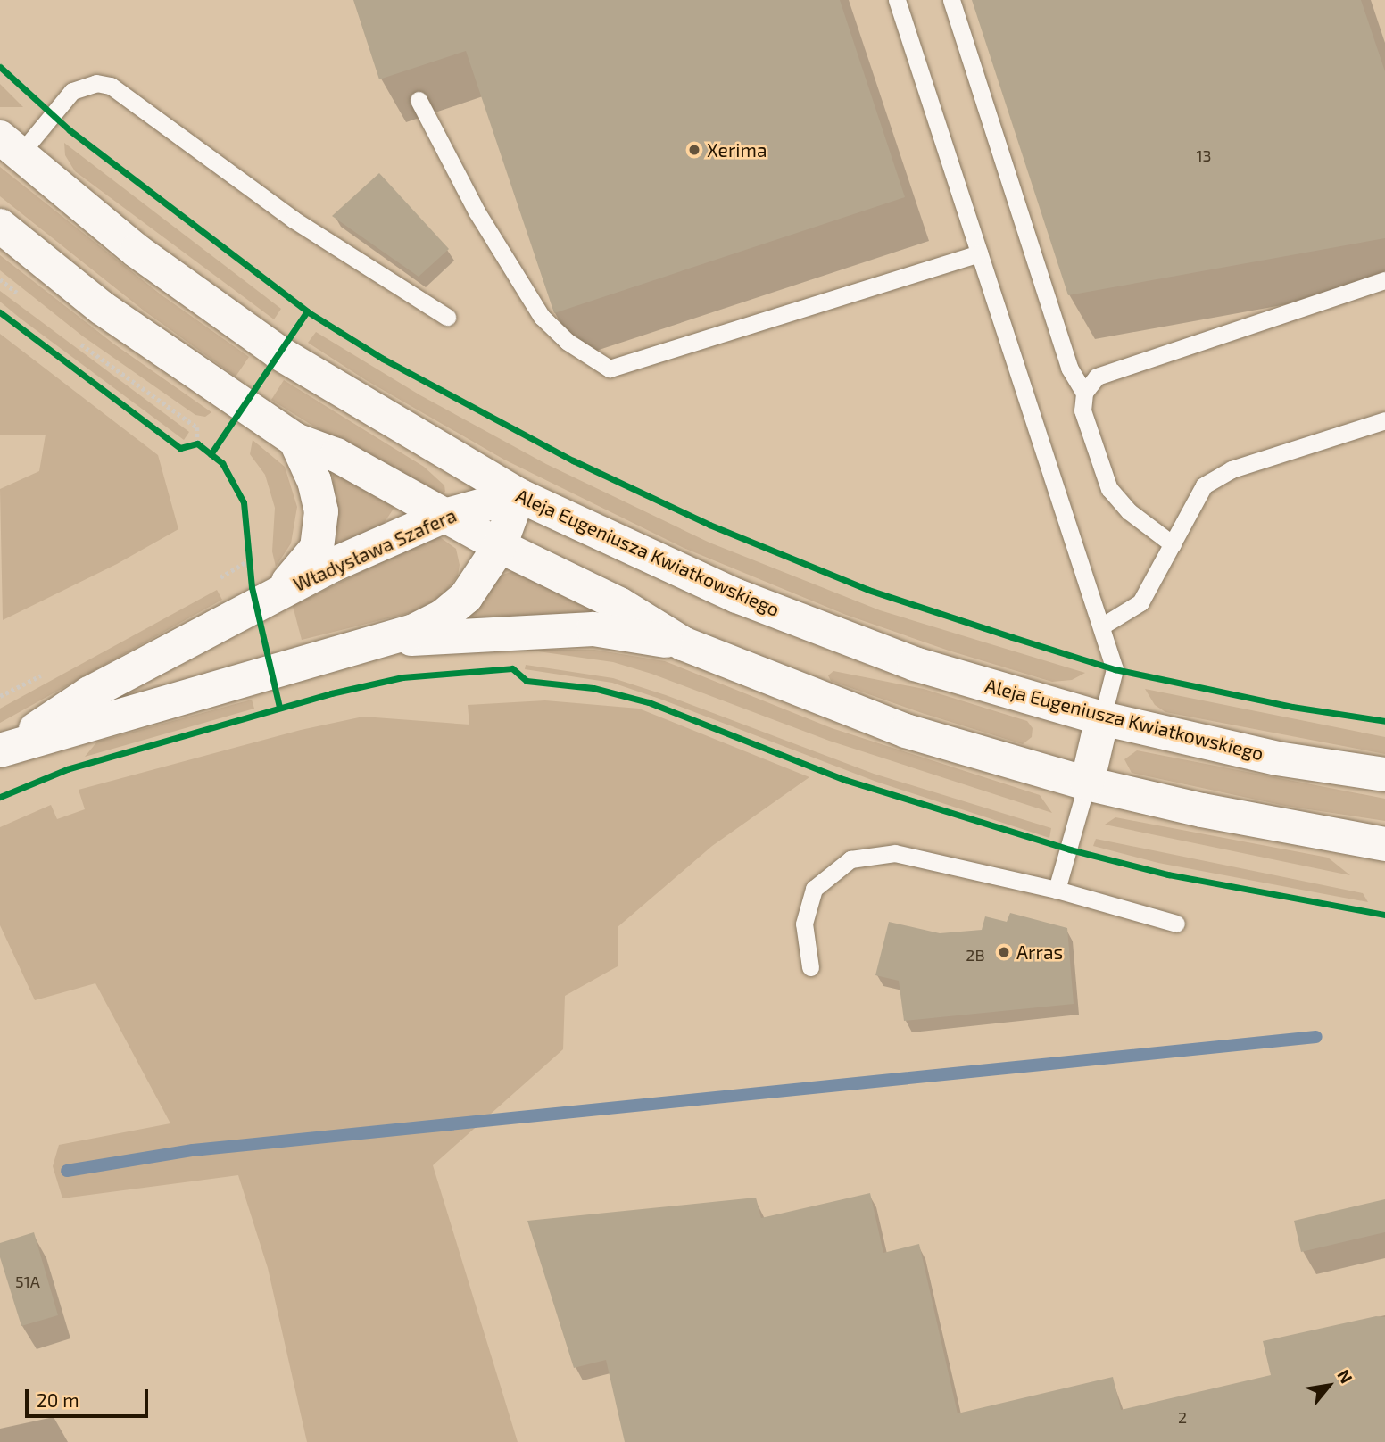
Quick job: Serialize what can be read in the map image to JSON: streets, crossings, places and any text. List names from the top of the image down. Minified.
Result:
{"streets":{"street":["Władysława Szafera","Aleja Eugeniusza Kwiatkowskiego"]},"crossings":[["Władysława Szafera","Aleja Eugeniusza Kwiatkowskiego"]],"places":["Xerima","Arras"],"house_numbers":["13","2B","51A","2"],"scale_bar":"20 m","north":"top right"}
